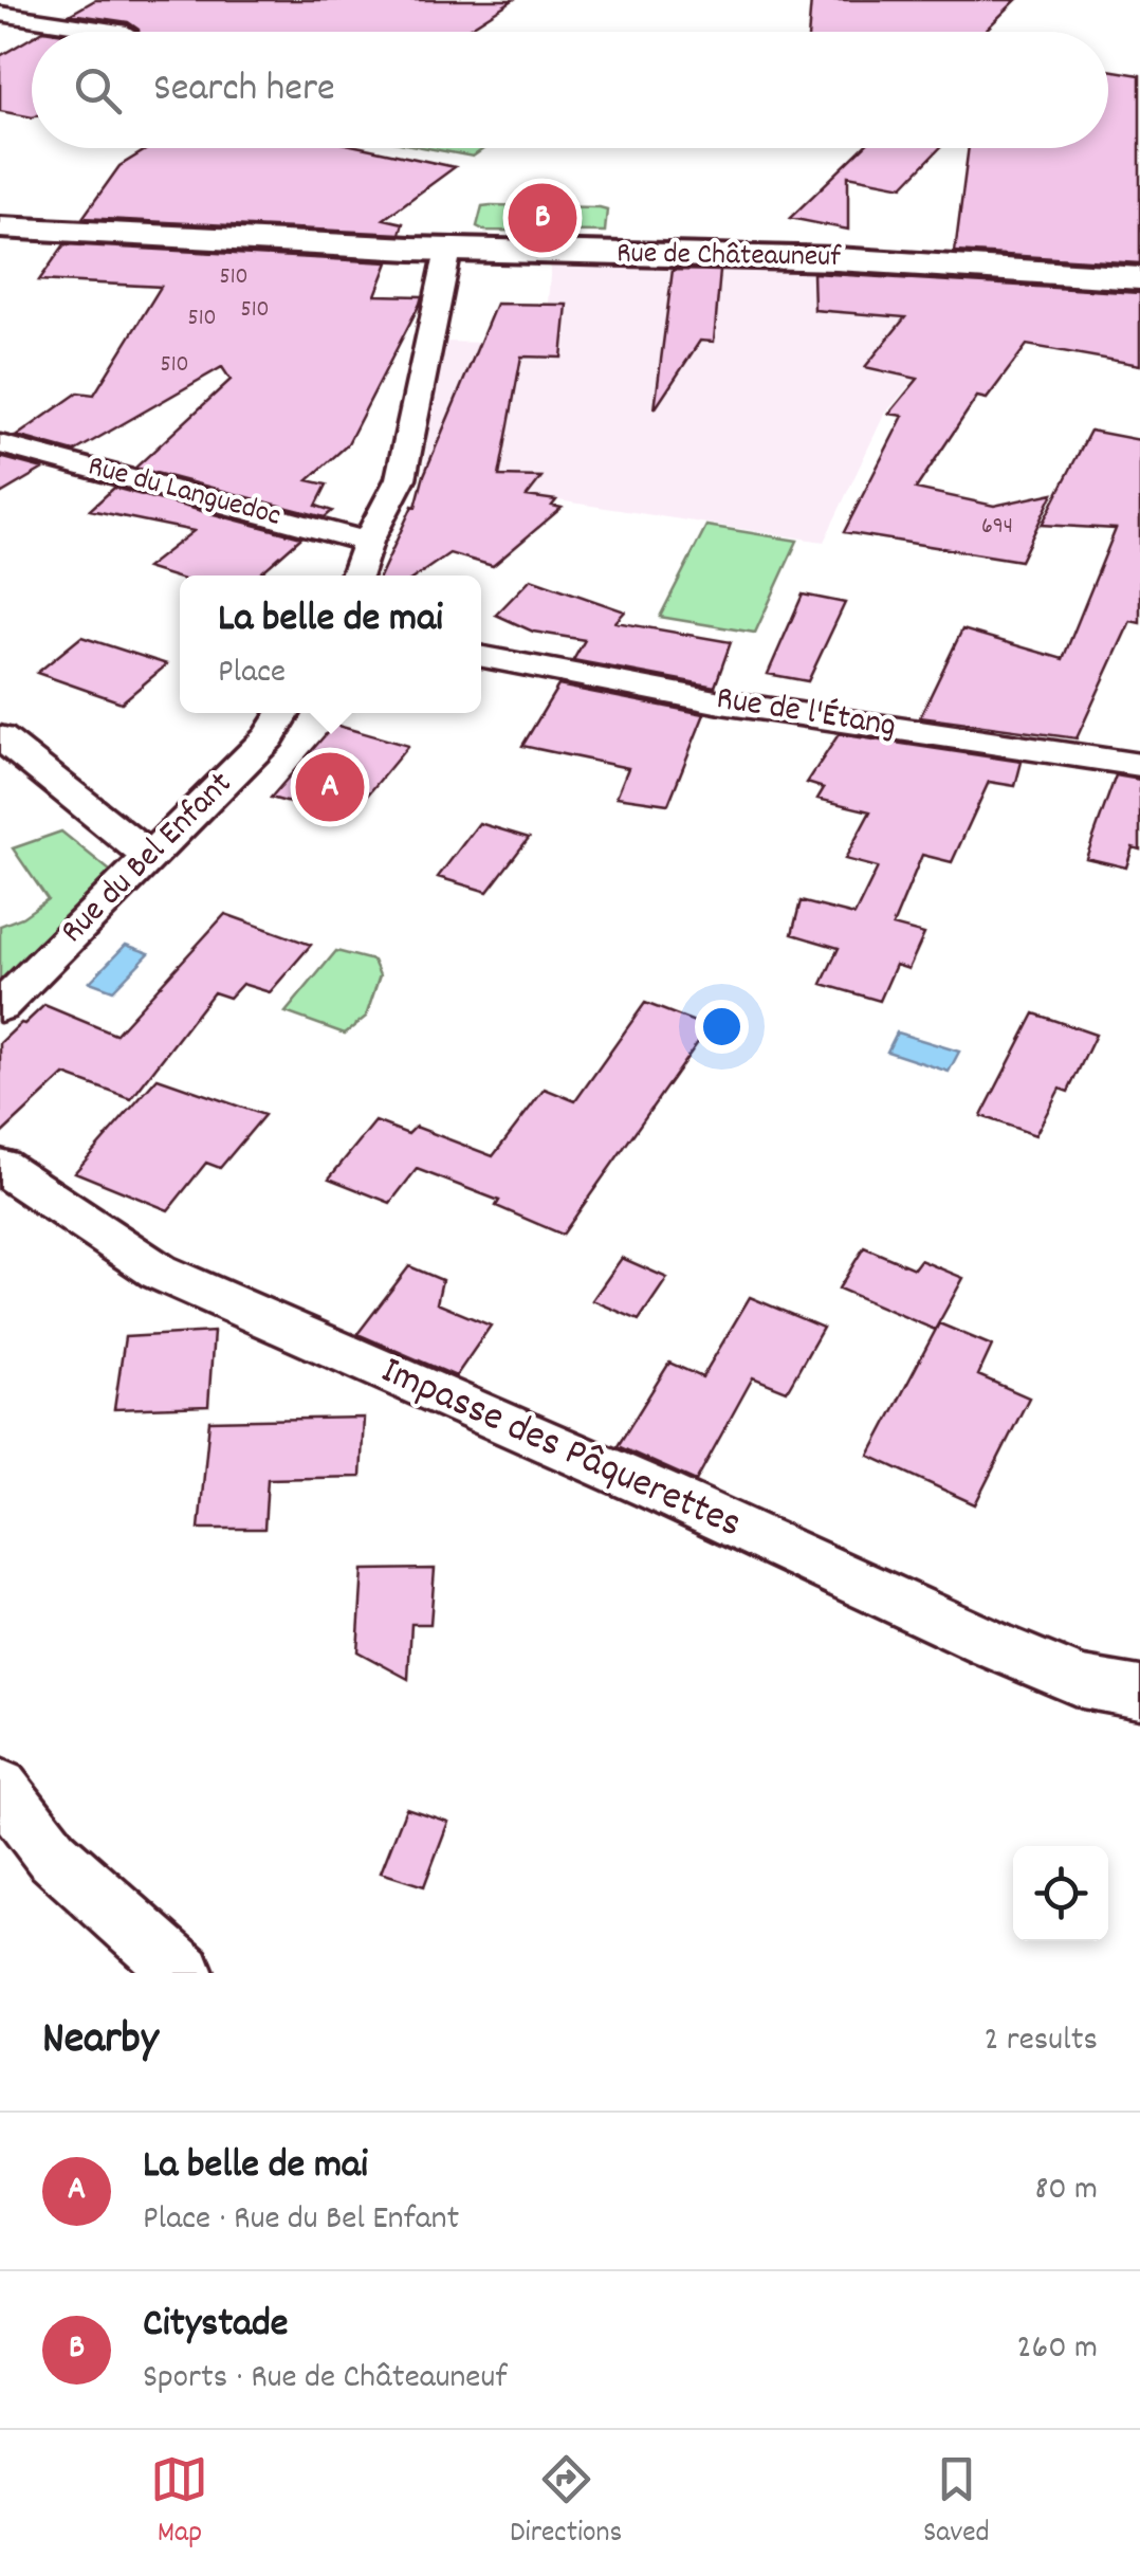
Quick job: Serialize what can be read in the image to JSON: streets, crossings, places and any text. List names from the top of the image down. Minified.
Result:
{"streets":{"main road":["Rue de Châteauneuf"],"street":["Rue du Languedoc","Rue de l'Étang","Rue du Bel Enfant","Impasse des Pâquerettes"]},"house_numbers":["510","510","510","510","694"],"page":{"search":"Search here","pins":["B","A"],"popup":["La belle de mai","Place"],"heading":["Nearby","2 results"],"list":[{"mark":"A","name":"La belle de mai","note":"Place · Rue du Bel Enfant","value":"80 m"},{"mark":"B","name":"Citystade","note":"Sports · Rue de Châteauneuf","value":"260 m"}],"nav":["Map","Directions","Saved"]}}
